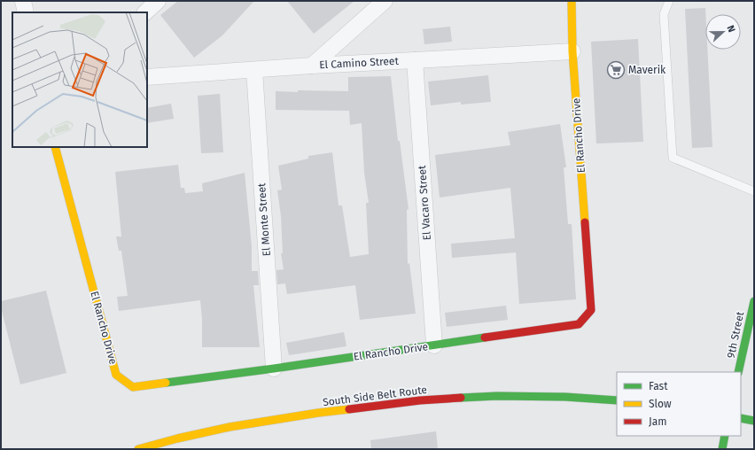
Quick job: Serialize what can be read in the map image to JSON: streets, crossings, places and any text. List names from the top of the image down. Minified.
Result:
{"streets":{"street":["El Camino Street","El Rancho Drive","El Vacaro Street","El Monte Street","9th Street","South Side Belt Route"]},"crossings":[["El Camino Street","El Rancho Drive"],["El Camino Street","El Vacaro Street"],["El Camino Street","El Monte Street"],["El Rancho Drive","El Vacaro Street"],["El Rancho Drive","El Monte Street"]],"places":{"supermarket":["Maverik"]},"legend":["Fast","Slow","Jam"],"north":"right"}
